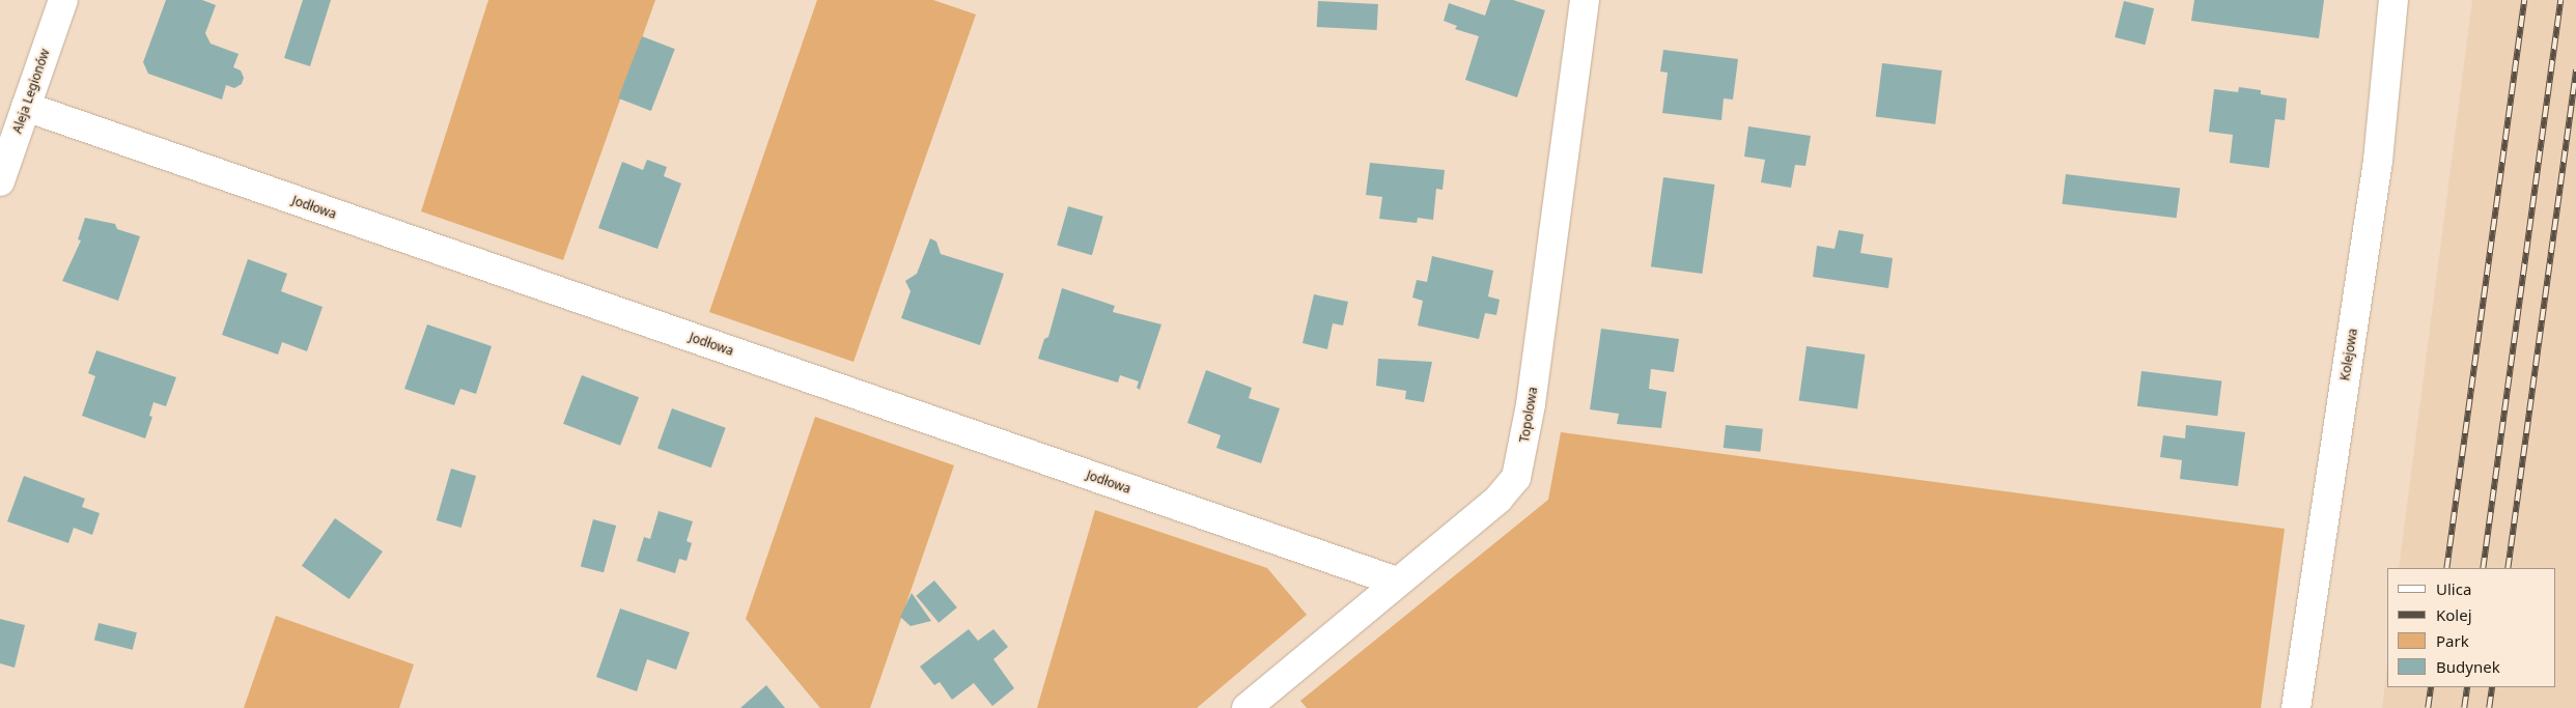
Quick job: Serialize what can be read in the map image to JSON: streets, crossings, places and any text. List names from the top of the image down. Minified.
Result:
{"streets":{"street":["Aleja Legionów","Jodłowa","Kolejowa","Topolowa"]},"crossings":[["Aleja Legionów","Jodłowa"],["Jodłowa","Topolowa"]],"legend":["Ulica","Kolej","Park","Budynek"]}
